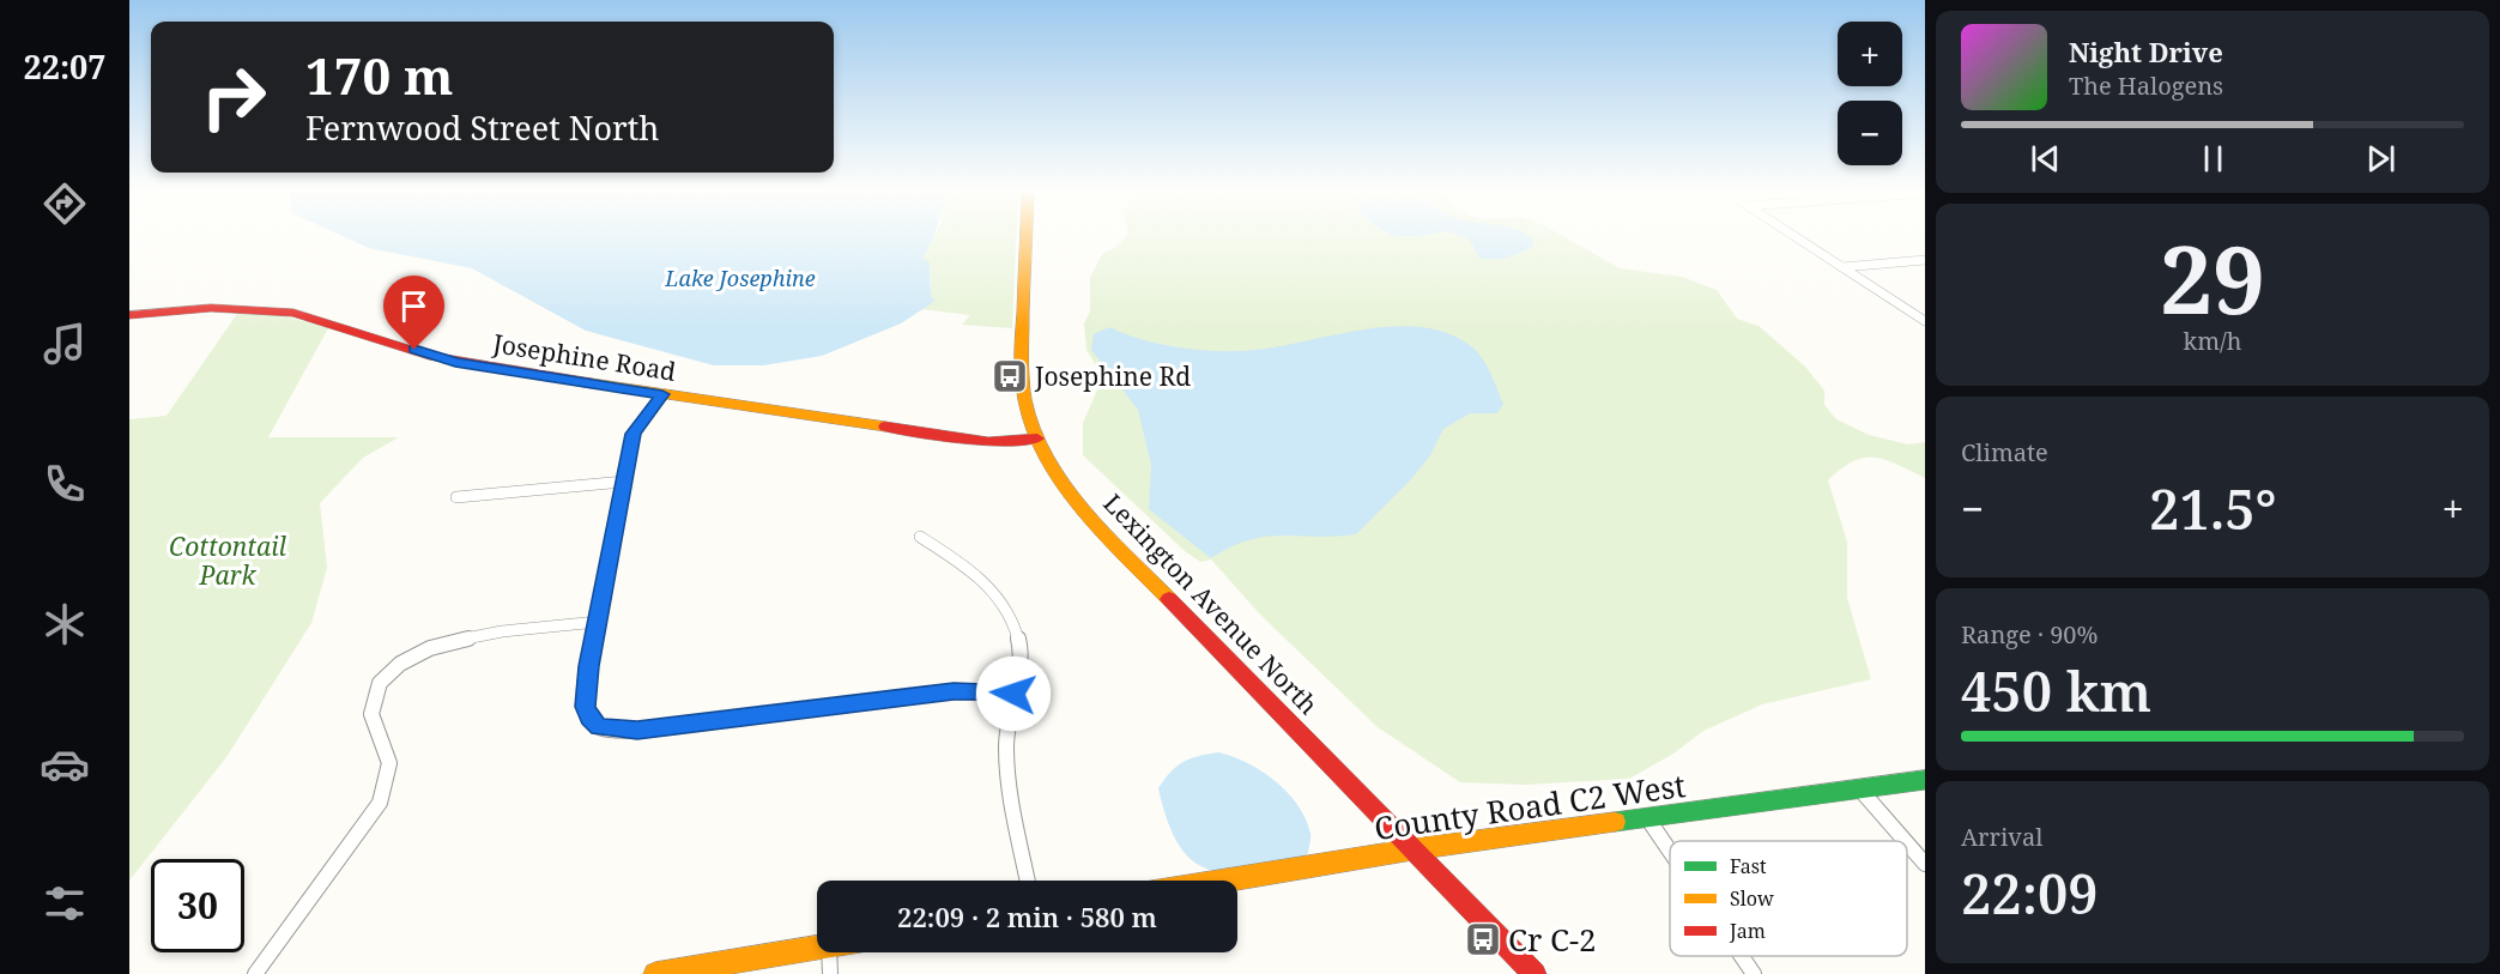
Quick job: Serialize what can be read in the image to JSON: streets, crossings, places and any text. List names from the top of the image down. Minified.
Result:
{"streets":{"street":["Josephine Road","Lexington Avenue North","County Road C2 West"]},"crossings":[["Josephine Road","Lexington Avenue North"],["Lexington Avenue North","County Road C2 West"]],"water":["Lake Josephine"],"parks":["Cottontail Park"],"places":{"bus stop":["Josephine Rd","Cr C-2"]},"legend":["Fast","Slow","Jam"],"page":{"tabs":"22:07","map_buttons":["+","−"],"turn":["170 m","Fernwood Street North"],"song":["Night Drive","The Halogens"],"tile":[["29","km/h"],"Climate",["Range · 90%","450 km"],["Arrival","22:09"]],"heat":["−","21.5°","+"],"limit":"30","trip":"22:09 · 2 min · 580 m"}}
